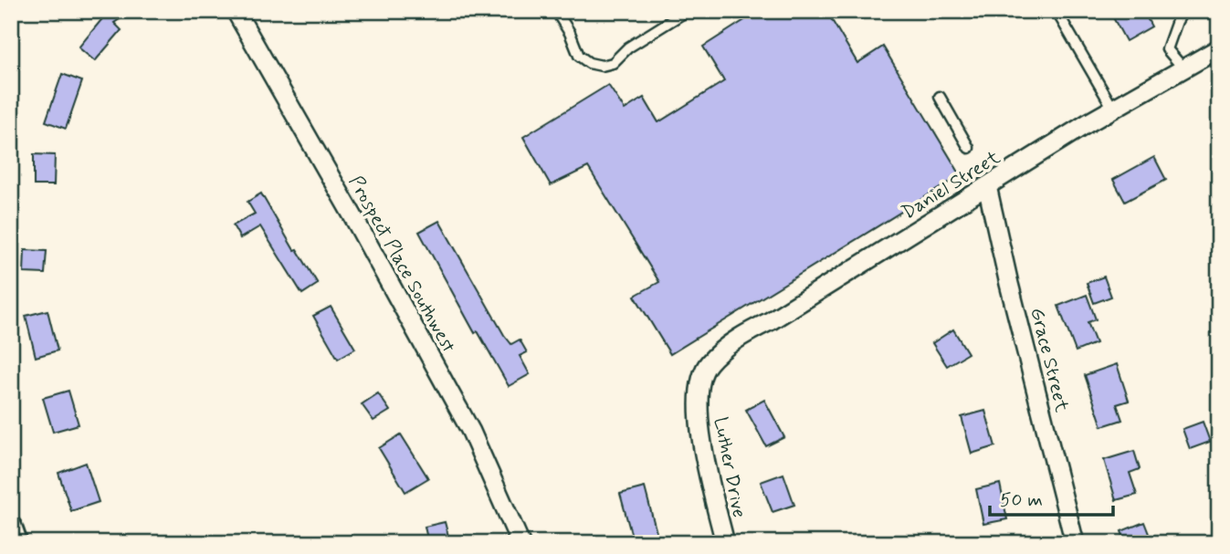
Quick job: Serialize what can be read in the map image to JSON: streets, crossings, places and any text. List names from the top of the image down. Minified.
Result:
{"streets":{"street":["Daniel Street","Prospect Place Southwest","Grace Street","Luther Drive"]},"crossings":[["Daniel Street","Grace Street"],["Daniel Street","Luther Drive"]],"scale_bar":"50 m"}
